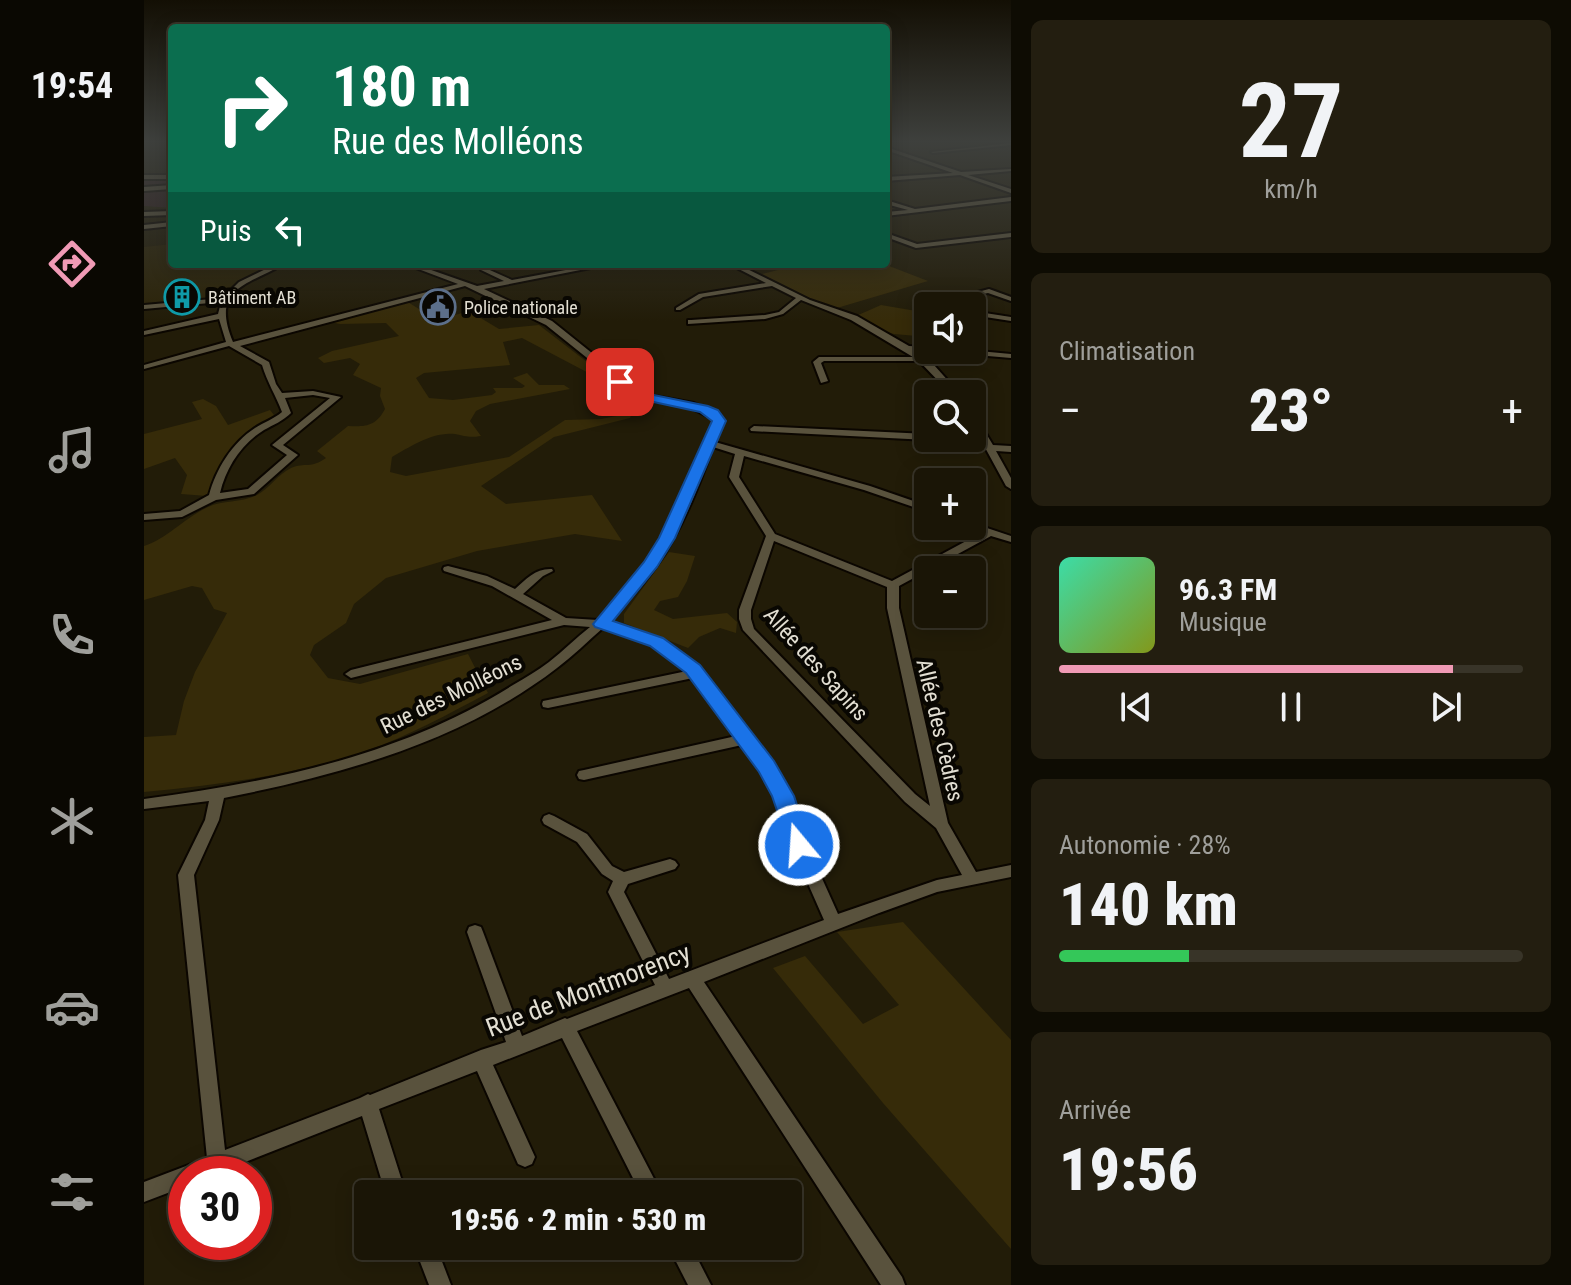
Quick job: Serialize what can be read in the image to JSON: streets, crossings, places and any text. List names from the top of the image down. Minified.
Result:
{"streets":{"street":["Allée des Sapins","Rue des Molléons","Allée des Cèdres","Rue de Montmorency"]},"crossings":[["Allée des Sapins","Allée des Cèdres"],["Allée des Sapins","Rue de Montmorency"]],"places":{"building":["Bâtiment AB"],"public building":["Police nationale"]},"page":{"tabs":"19:54","tile":[["27","km/h"],"Climatisation",["Autonomie · 28%","140 km"],["Arrivée","19:56"]],"turn":["180 m","Rue des Molléons"],"then":"Puis","map_buttons":["+","−"],"heat":["−","23°","+"],"song":["96.3 FM","Musique"],"limit":"30","trip":"19:56 · 2 min · 530 m"}}
